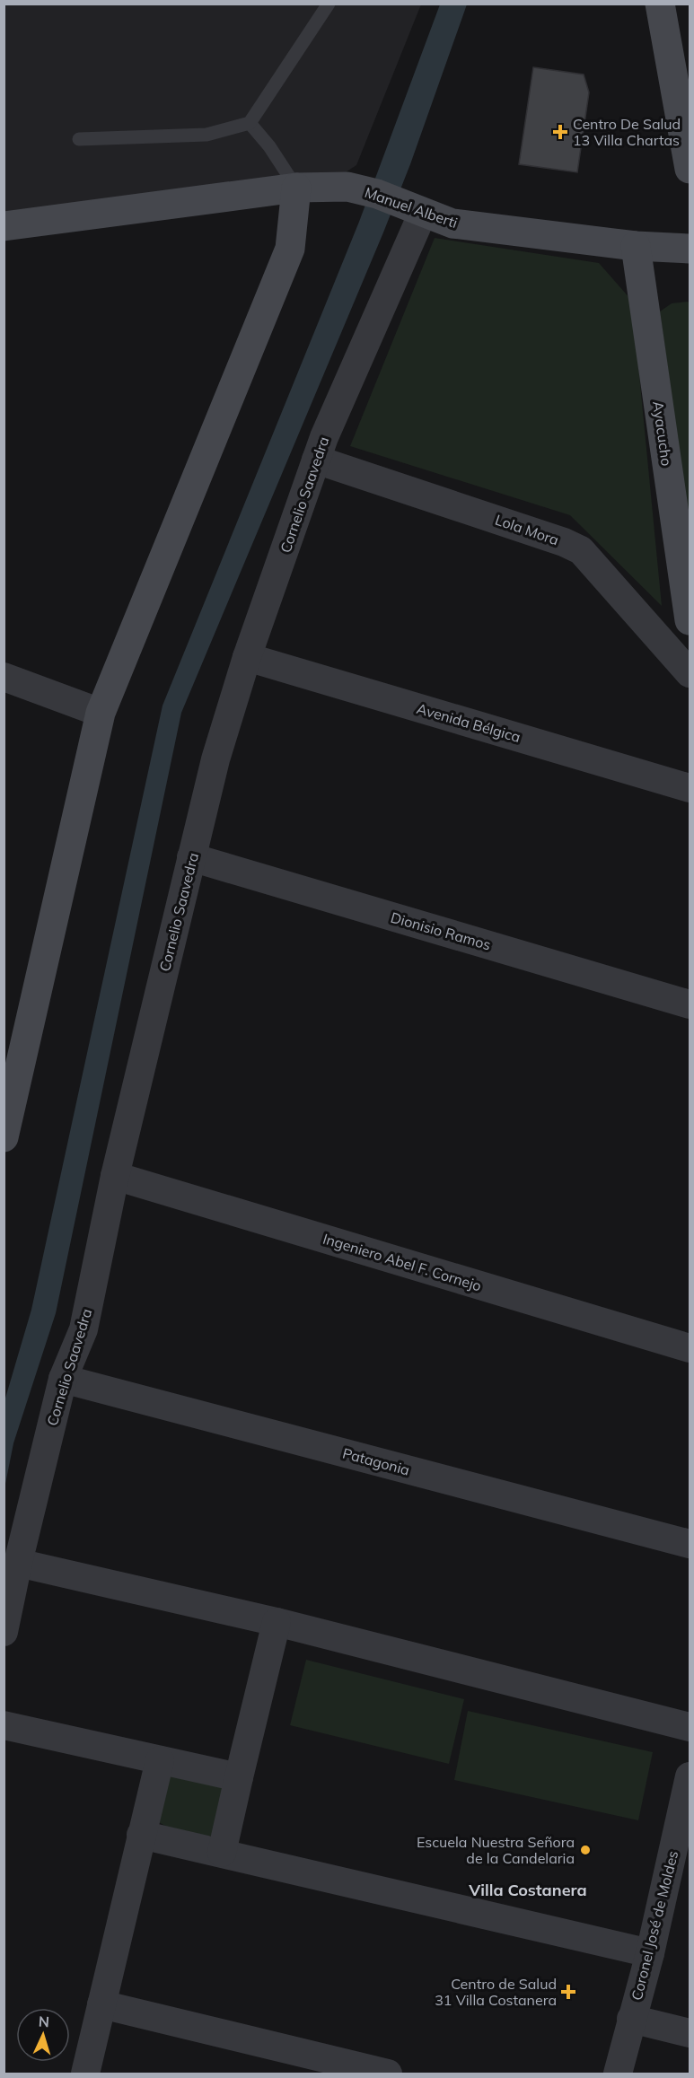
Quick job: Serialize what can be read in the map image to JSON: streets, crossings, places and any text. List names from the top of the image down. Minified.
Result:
{"streets":{"main road":["Manuel Alberti","Ayacucho"],"street":["Cornelio Saavedra","Lola Mora","Avenida Bélgica","Dionisio Ramos","Ingeniero Abel F. Cornejo","Patagonia","Coronel José de Moldes"]},"crossings":[["Manuel Alberti","Ayacucho"],["Manuel Alberti","Cornelio Saavedra"],["Cornelio Saavedra","Lola Mora"],["Cornelio Saavedra","Avenida Bélgica"],["Cornelio Saavedra","Dionisio Ramos"],["Cornelio Saavedra","Ingeniero Abel F. Cornejo"],["Cornelio Saavedra","Patagonia"]],"districts":["Villa Costanera"],"places":{"health":["Centro De Salud 13 Villa Chartas","Centro de Salud 31 Villa Costanera"],"other":["Escuela Nuestra Señora de la Candelaria"]},"north":"top"}
